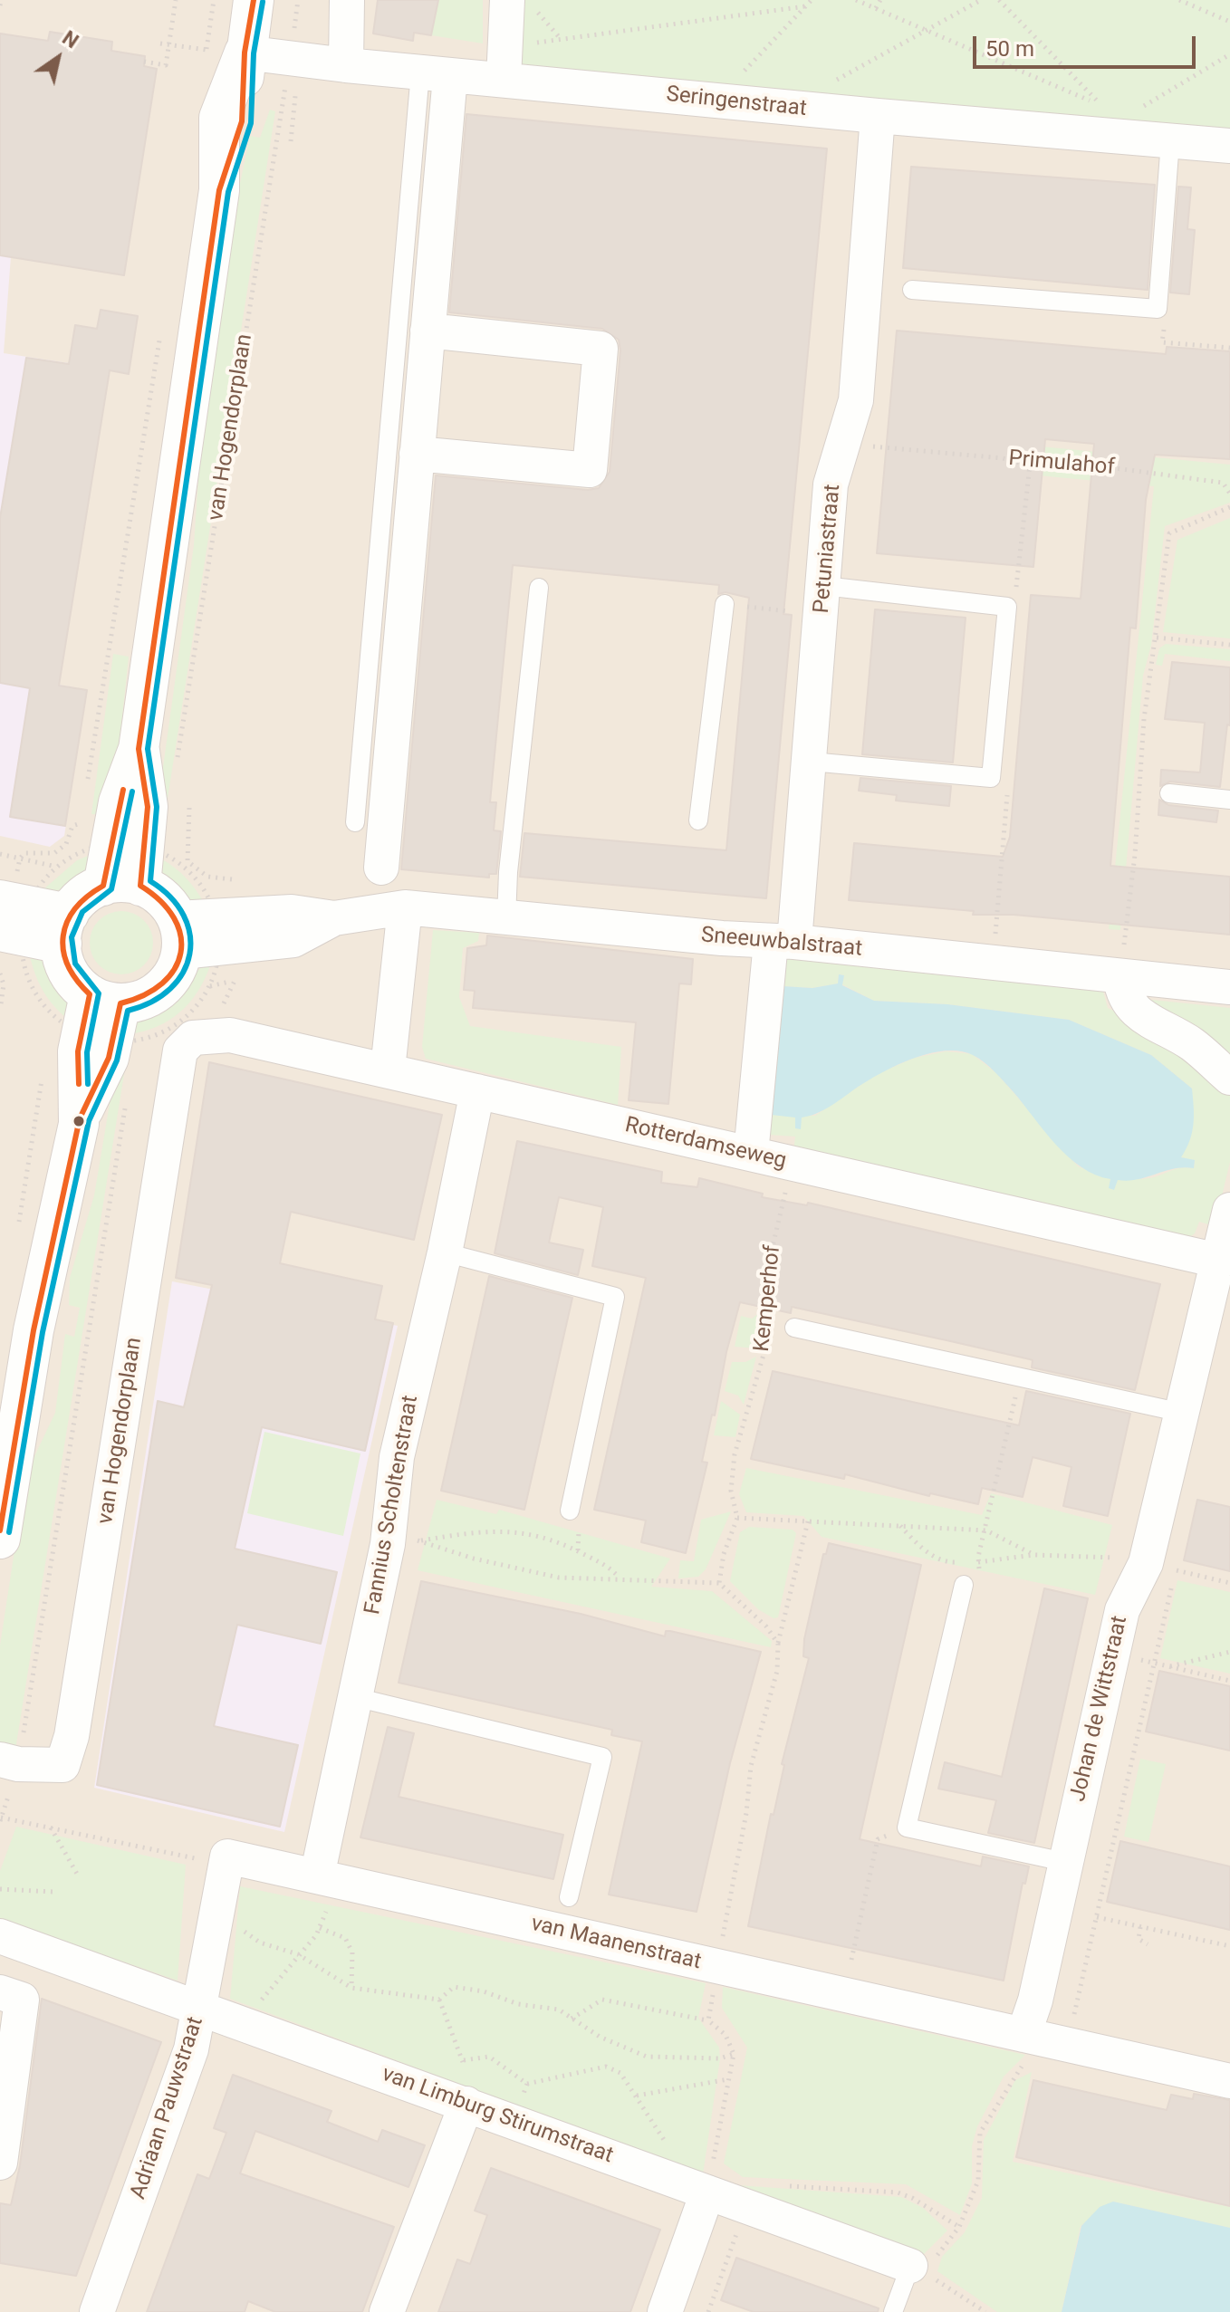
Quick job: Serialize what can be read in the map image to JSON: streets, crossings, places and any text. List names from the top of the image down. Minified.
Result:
{"streets":{"street":["Seringenstraat","van Hogendorplaan","Petuniastraat","Sneeuwbalstraat","Rotterdamseweg","Fannius Scholtenstraat","Johan de Wittstraat","van Maanenstraat","Adriaan Pauwstraat","van Limburg Stirumstraat"],"path":["Primulahof","Kemperhof"]},"crossings":[["Seringenstraat","van Hogendorplaan"],["Seringenstraat","Petuniastraat"],["van Hogendorplaan","Sneeuwbalstraat"],["van Hogendorplaan","Rotterdamseweg"],["Primulahof","Petuniastraat"],["Petuniastraat","Sneeuwbalstraat"],["Petuniastraat","Rotterdamseweg"],["Rotterdamseweg","Kemperhof"],["Rotterdamseweg","Fannius Scholtenstraat"],["Rotterdamseweg","Johan de Wittstraat"],["Fannius Scholtenstraat","van Maanenstraat"],["Johan de Wittstraat","van Maanenstraat"],["van Maanenstraat","Adriaan Pauwstraat"],["Adriaan Pauwstraat","van Limburg Stirumstraat"]],"scale_bar":"50 m","north":"top right"}
